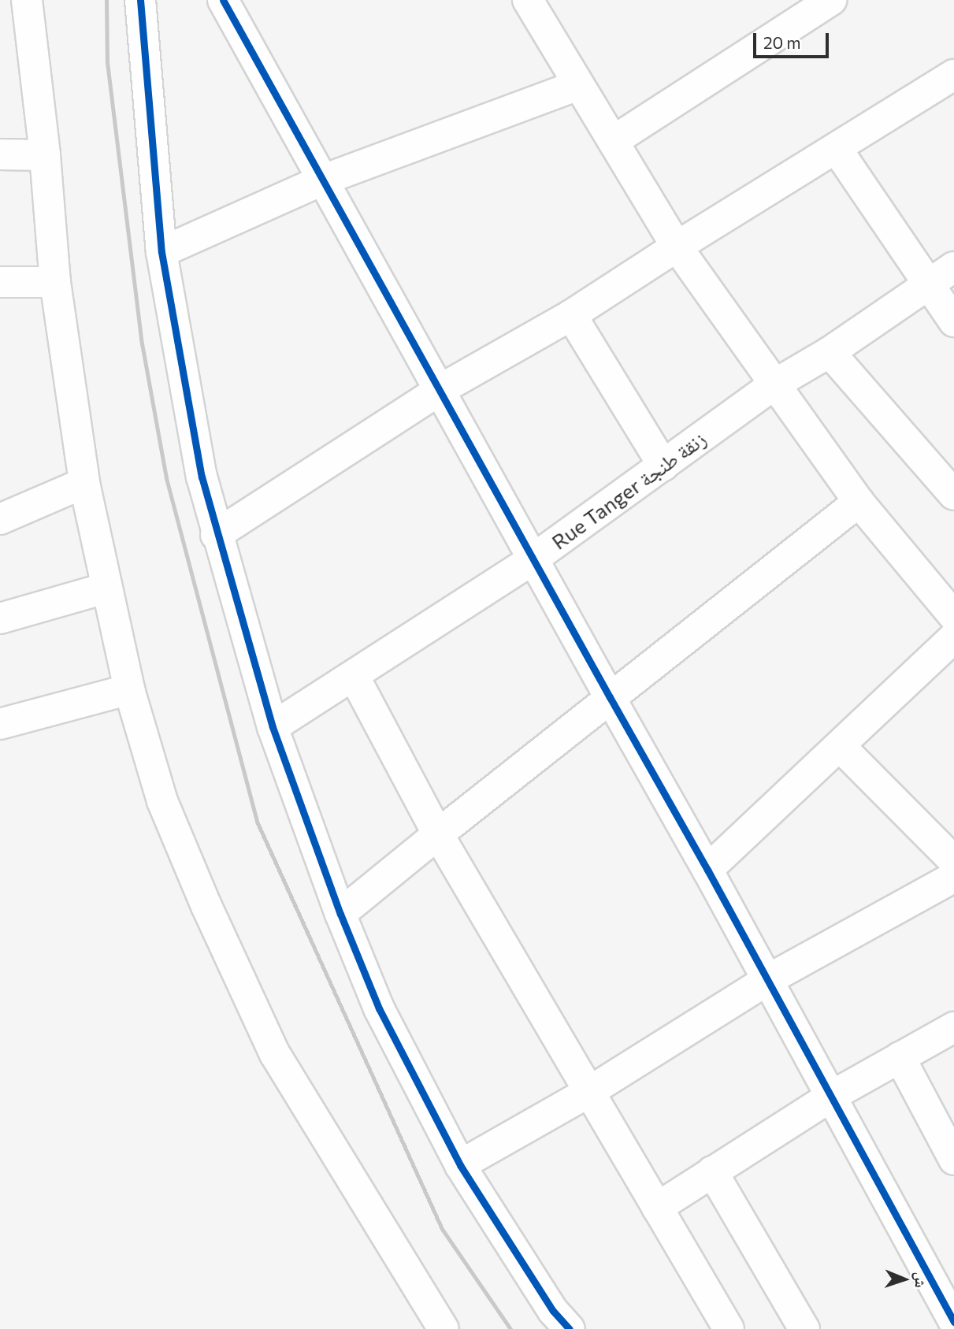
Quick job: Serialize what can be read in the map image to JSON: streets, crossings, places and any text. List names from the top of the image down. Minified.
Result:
{"streets":{"street":["Rue Tanger زنقة طنجة"]},"scale_bar":"20 m","north":"right"}
